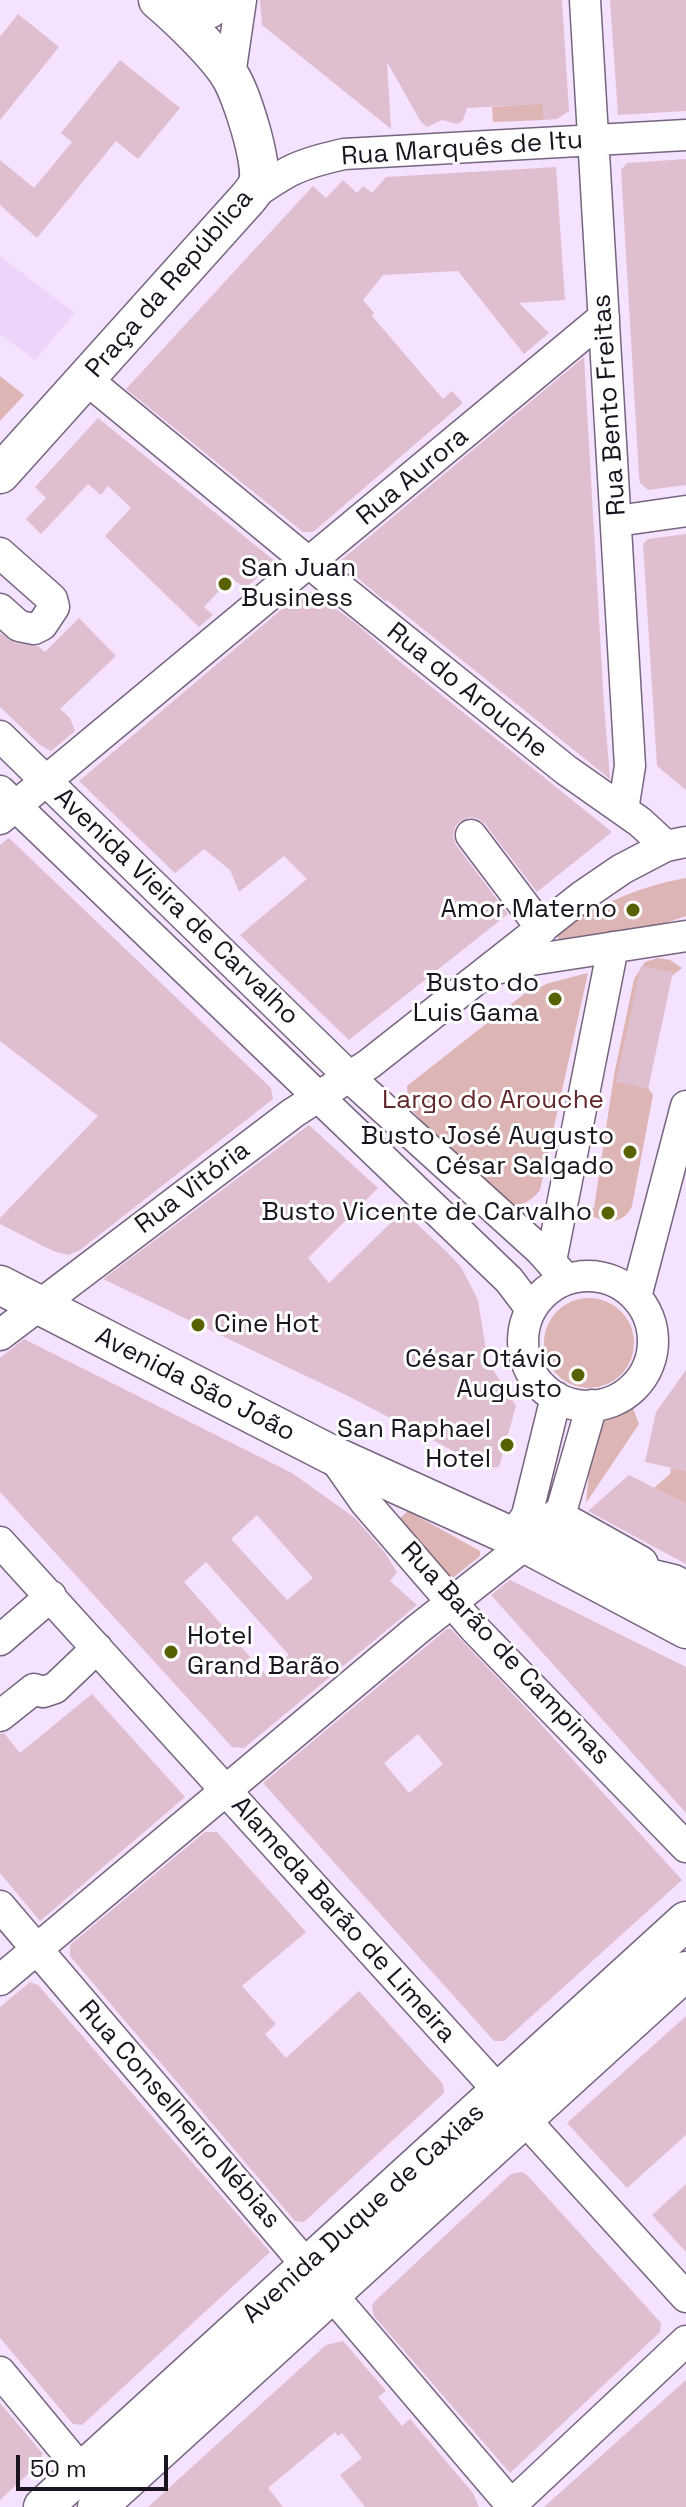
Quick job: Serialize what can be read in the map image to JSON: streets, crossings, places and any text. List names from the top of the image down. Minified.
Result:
{"streets":{"main road":["Praça da República","Avenida São João","Avenida Duque de Caxias"],"street":["Rua Marquês de Itu","Rua Bento Freitas","Rua Aurora","Rua do Arouche","Avenida Vieira de Carvalho","Rua Vitória","Rua Barão de Campinas","Alameda Barão de Limeira","Rua Conselheiro Nébias"]},"crossings":[["Rua Marquês de Itu","Praça da República"],["Rua Marquês de Itu","Rua Bento Freitas"],["Praça da República","Rua do Arouche"],["Rua Bento Freitas","Rua Aurora"],["Rua Bento Freitas","Rua do Arouche"],["Rua Aurora","Rua do Arouche"],["Rua Aurora","Avenida Vieira de Carvalho"],["Avenida Vieira de Carvalho","Rua Vitória"],["Rua Vitória","Avenida São João"],["Avenida São João","Rua Barão de Campinas"],["Alameda Barão de Limeira","Avenida Duque de Caxias"],["Rua Conselheiro Nébias","Avenida Duque de Caxias"]],"parks":["Largo do Arouche"],"places":["San Juan Business","Amor Materno","Busto do Luis Gama","Busto José Augusto César Salgado","Busto Vicente de Carvalho","Cine Hot","César Otávio Augusto","San Raphael Hotel","Hotel Grand Barão"],"scale_bar":"50 m"}
